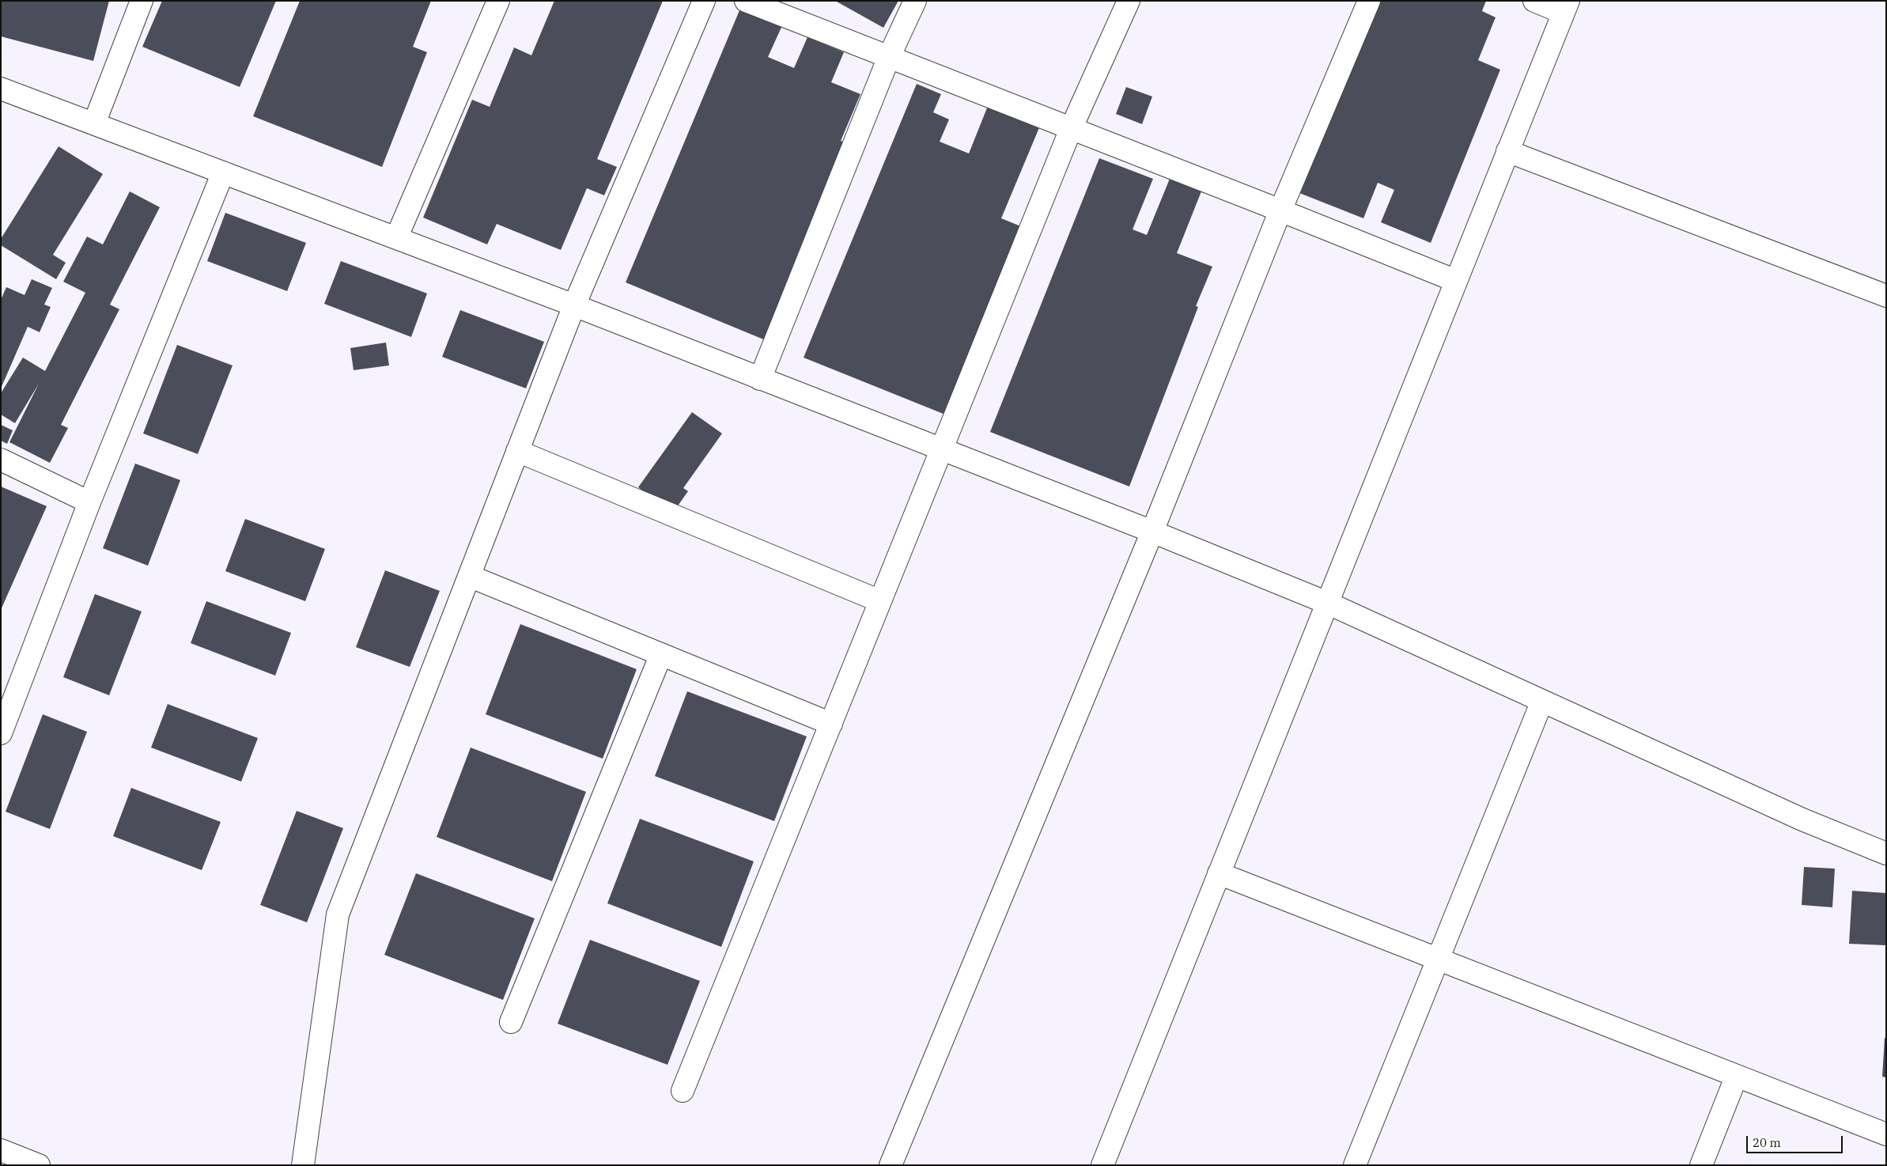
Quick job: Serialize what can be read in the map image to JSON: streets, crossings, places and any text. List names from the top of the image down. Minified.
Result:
{"scale_bar":"20 m"}
